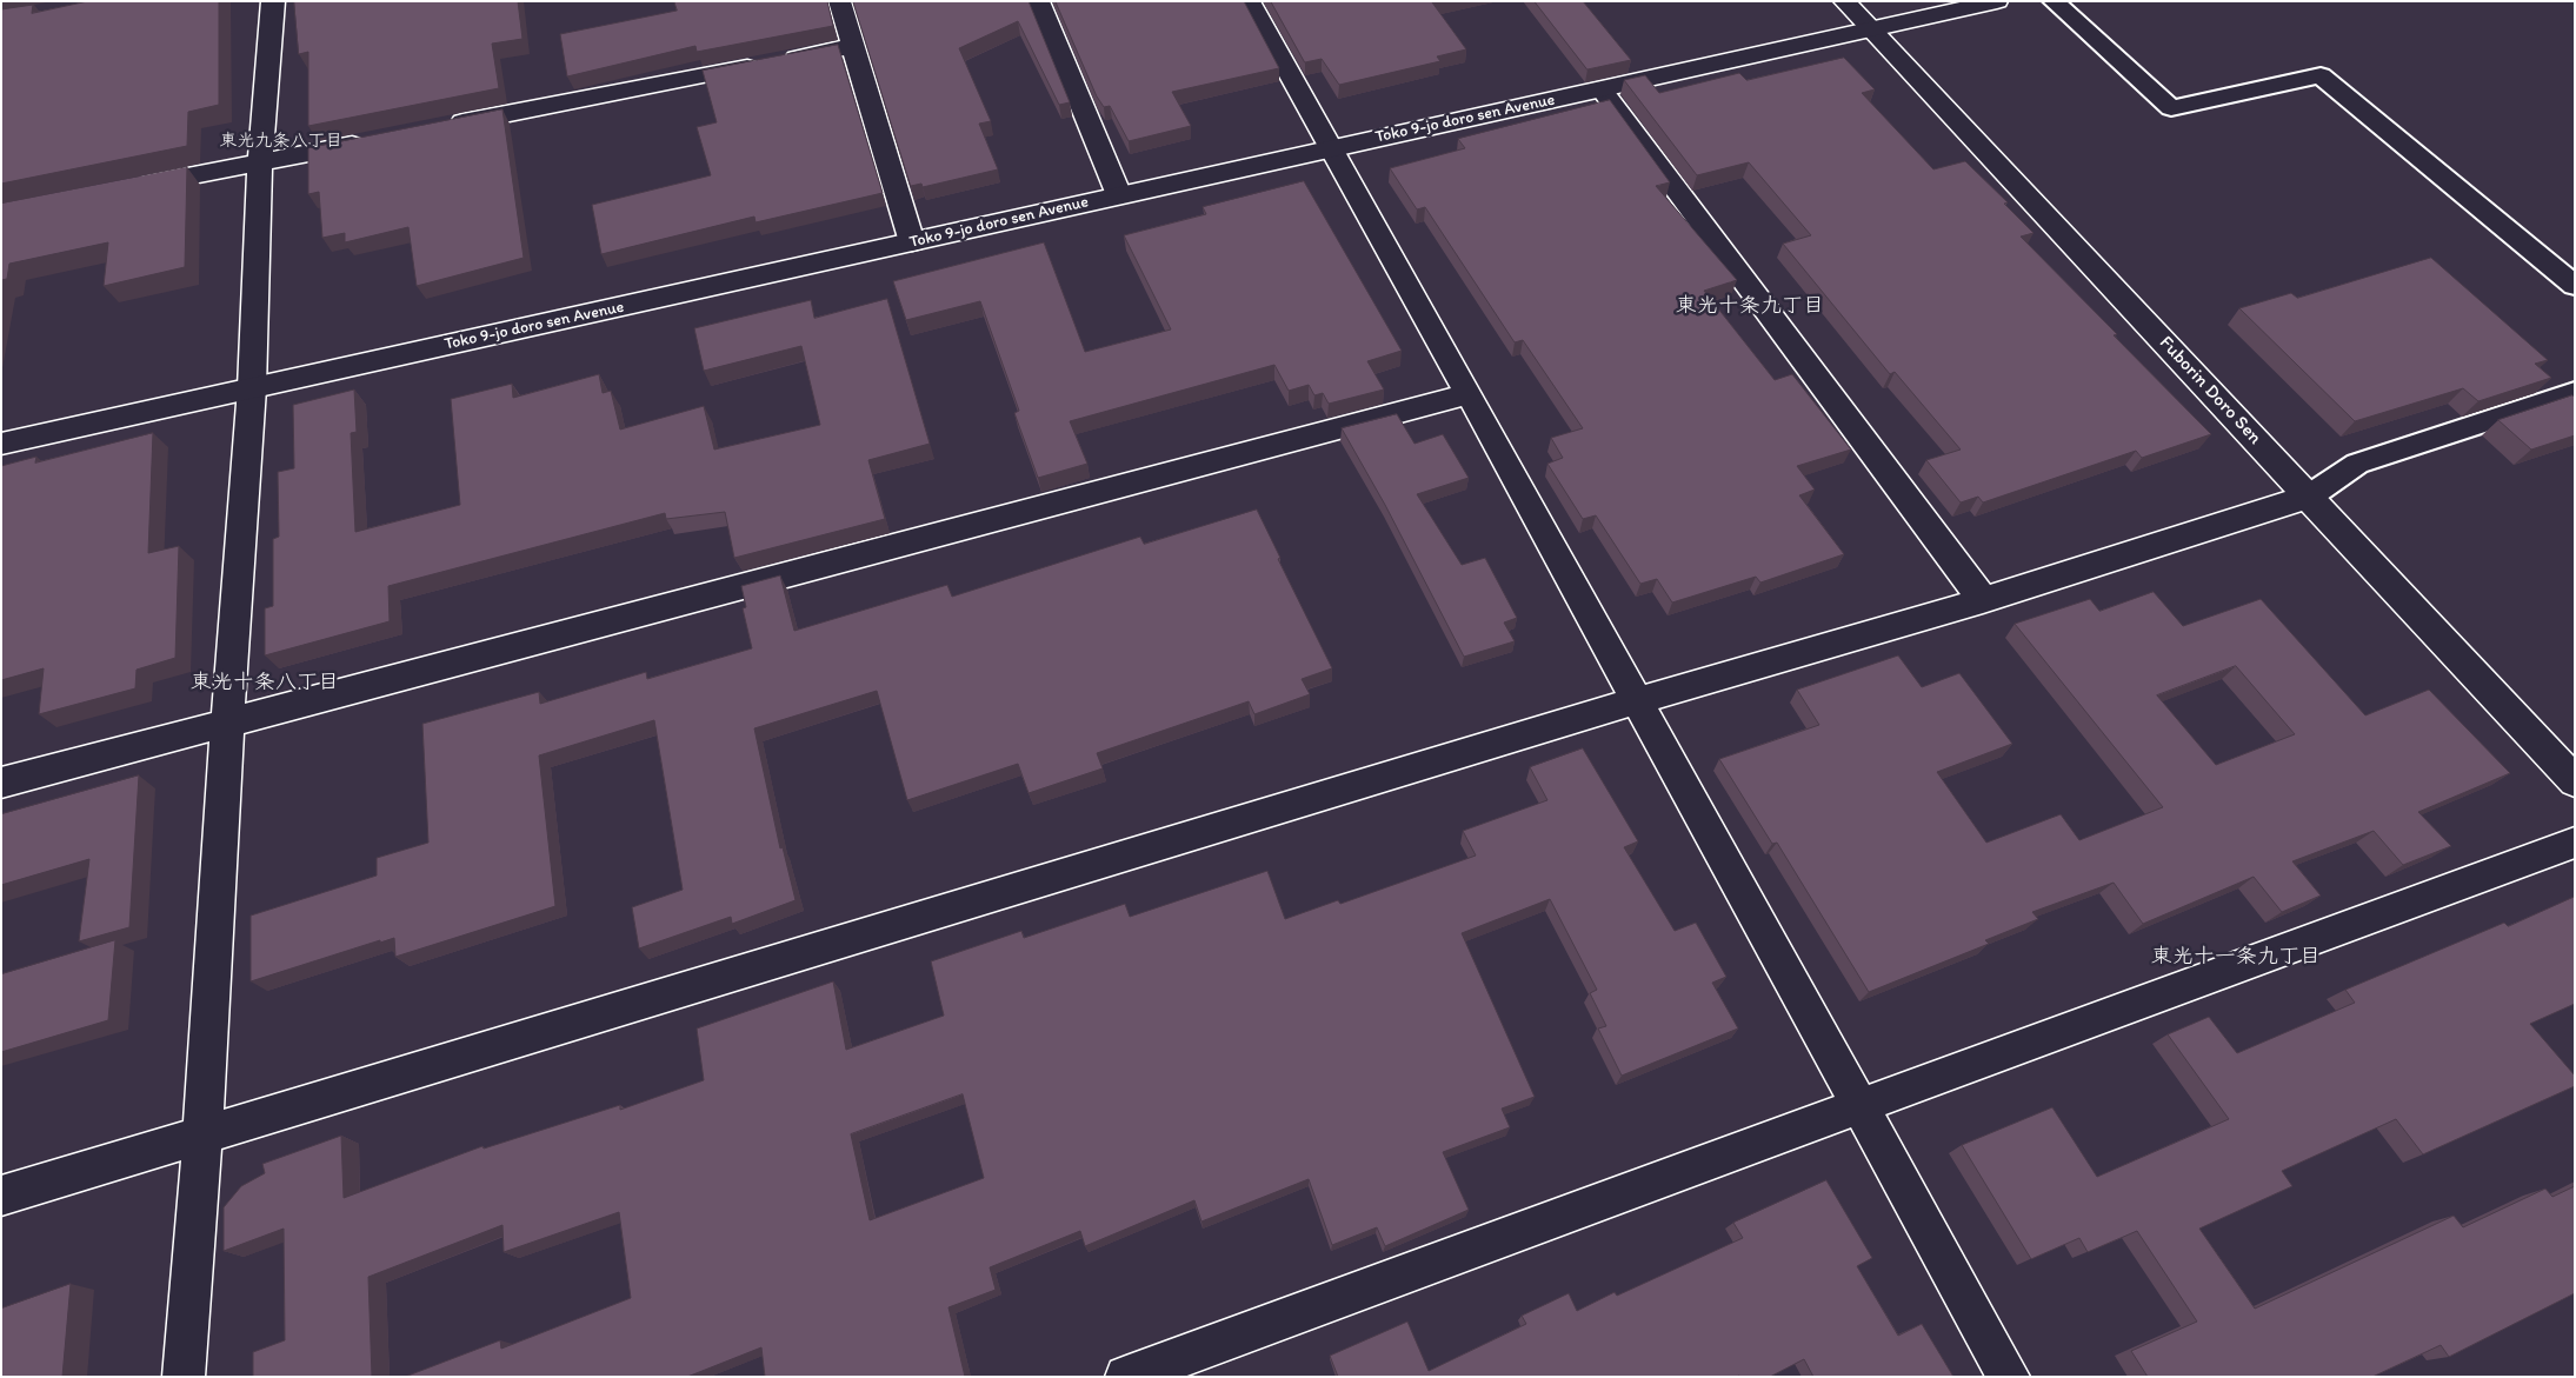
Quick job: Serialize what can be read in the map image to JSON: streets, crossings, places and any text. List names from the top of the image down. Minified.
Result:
{"streets":{"street":["Toko 9-jo doro sen Avenue","Fuborin Doro Sen"]},"crossings":[["Toko 9-jo doro sen Avenue","Fuborin Doro Sen"]],"districts":["東光九条八丁目","東光十条九丁目","東光十条八丁目","東光十一条九丁目"]}
